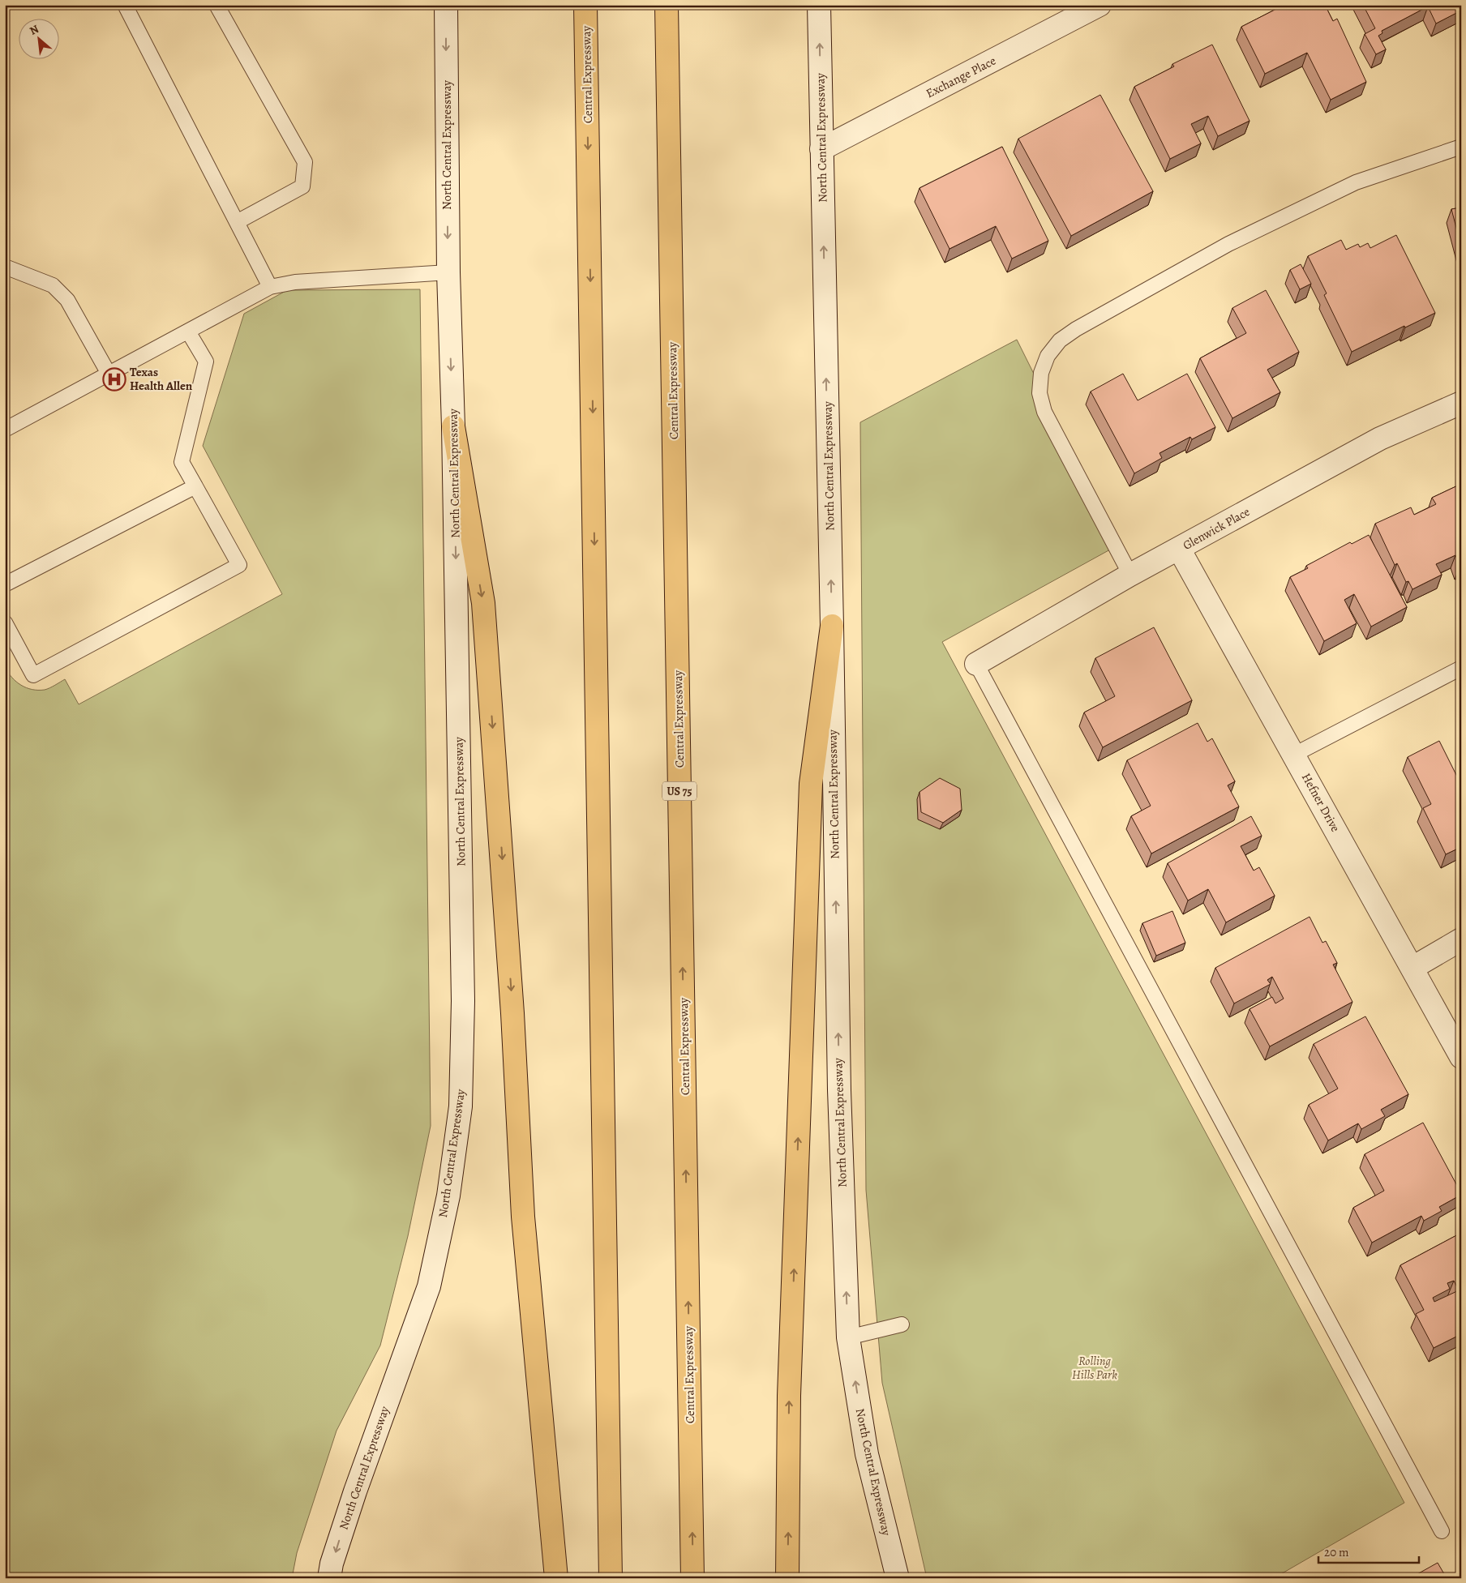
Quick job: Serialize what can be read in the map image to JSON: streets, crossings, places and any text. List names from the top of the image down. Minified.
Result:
{"streets":{"highway":["Central Expressway","US 75"],"main road":["Exchange Place","North Central Expressway","Glenwick Place","Hefner Drive"]},"crossings":[["Exchange Place","North Central Expressway"],["Glenwick Place","Hefner Drive"]],"parks":["Rolling Hills Park"],"places":{"hospital":["Texas Health Allen"]},"scale_bar":"20 m","north":"top left"}
